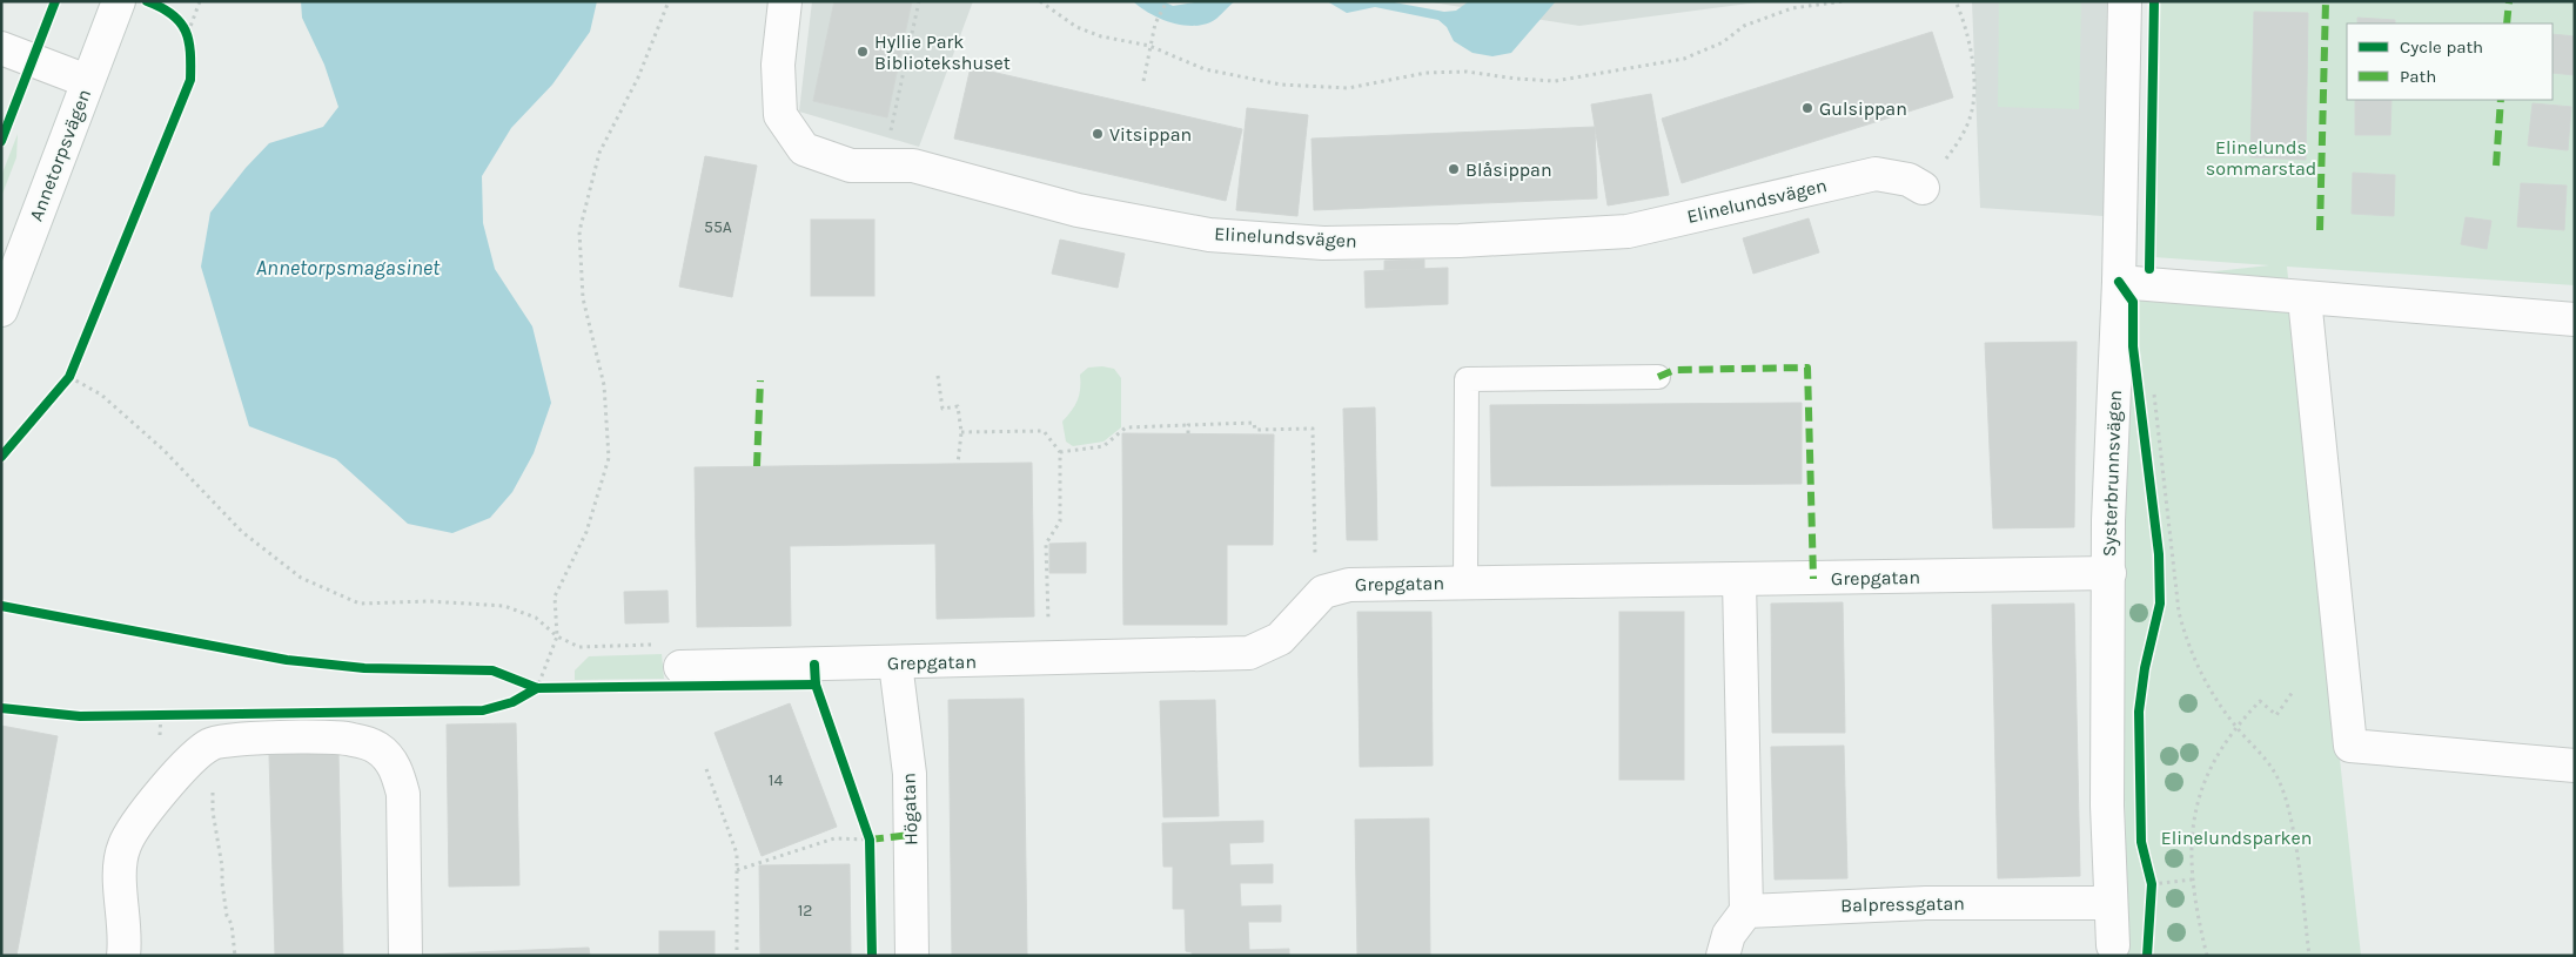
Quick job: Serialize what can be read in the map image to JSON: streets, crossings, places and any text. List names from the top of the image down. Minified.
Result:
{"streets":{"street":["Annetorpsvägen","Elinelundsvägen","Systerbrunnsvägen","Grepgatan","Högatan","Balpressgatan"]},"crossings":[["Systerbrunnsvägen","Grepgatan"],["Systerbrunnsvägen","Balpressgatan"],["Grepgatan","Högatan"]],"water":["Annetorpsmagasinet"],"parks":["Elinelunds sommarstad","Elinelundsparken"],"places":["Hyllie Park Bibliotekshuset","Gulsippan","Vitsippan","Blåsippan"],"house_numbers":["55A","14","12"],"legend":["Cycle path","Path"]}
